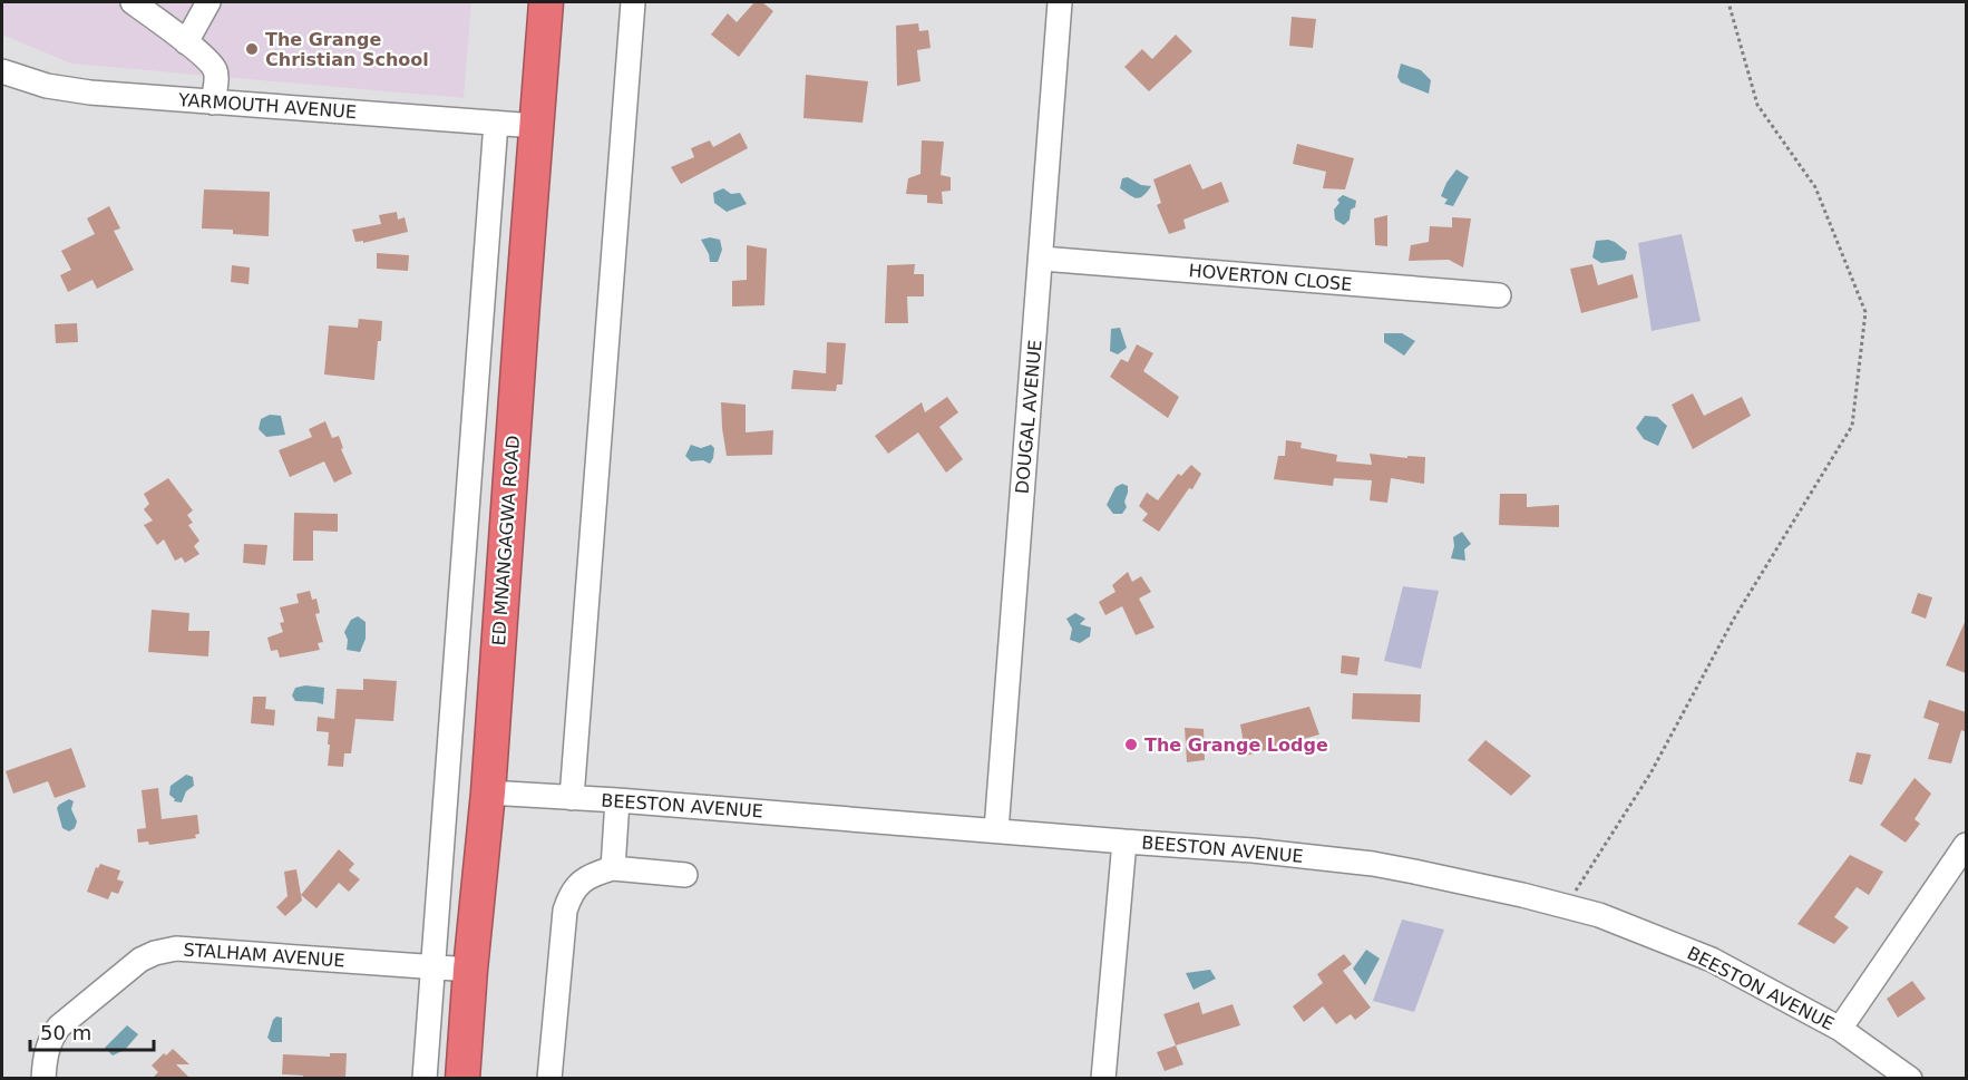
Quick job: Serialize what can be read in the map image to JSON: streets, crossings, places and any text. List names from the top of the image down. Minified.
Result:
{"streets":{"highway":["ED MNANGAGWA ROAD"],"street":["YARMOUTH AVENUE","HOVERTON CLOSE","DOUGAL AVENUE","BEESTON AVENUE","STALHAM AVENUE"]},"crossings":[["YARMOUTH AVENUE","ED MNANGAGWA ROAD"],["HOVERTON CLOSE","DOUGAL AVENUE"],["DOUGAL AVENUE","BEESTON AVENUE"],["ED MNANGAGWA ROAD","BEESTON AVENUE"],["ED MNANGAGWA ROAD","STALHAM AVENUE"]],"places":["The Grange Christian School","The Grange Lodge"],"scale_bar":"50 m"}
